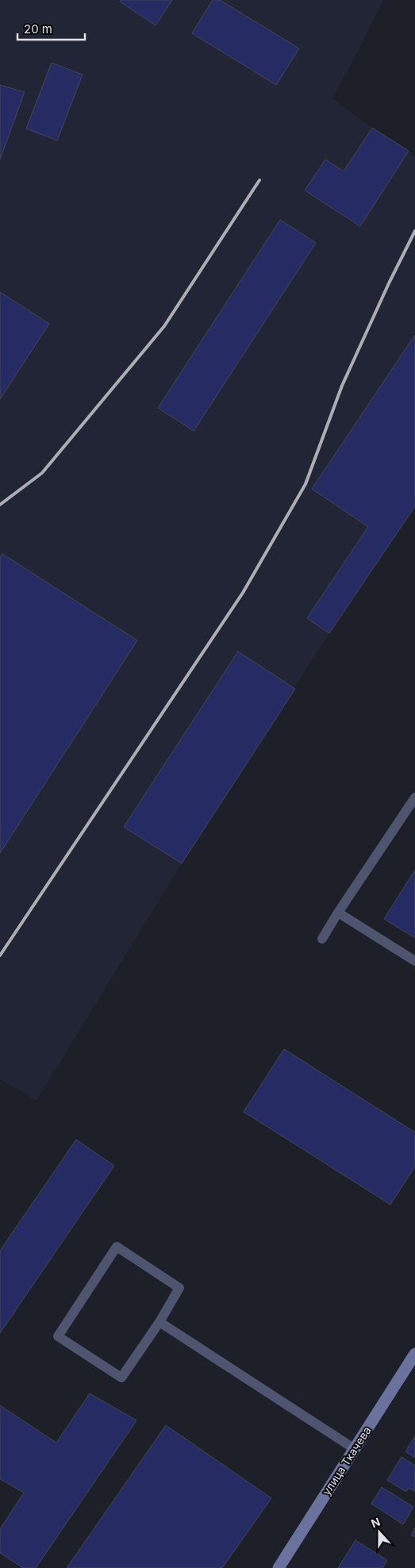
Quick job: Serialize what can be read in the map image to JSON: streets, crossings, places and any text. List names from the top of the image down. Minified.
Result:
{"streets":{"street":["улица Ткачева"]},"scale_bar":"20 m","north":"top"}
